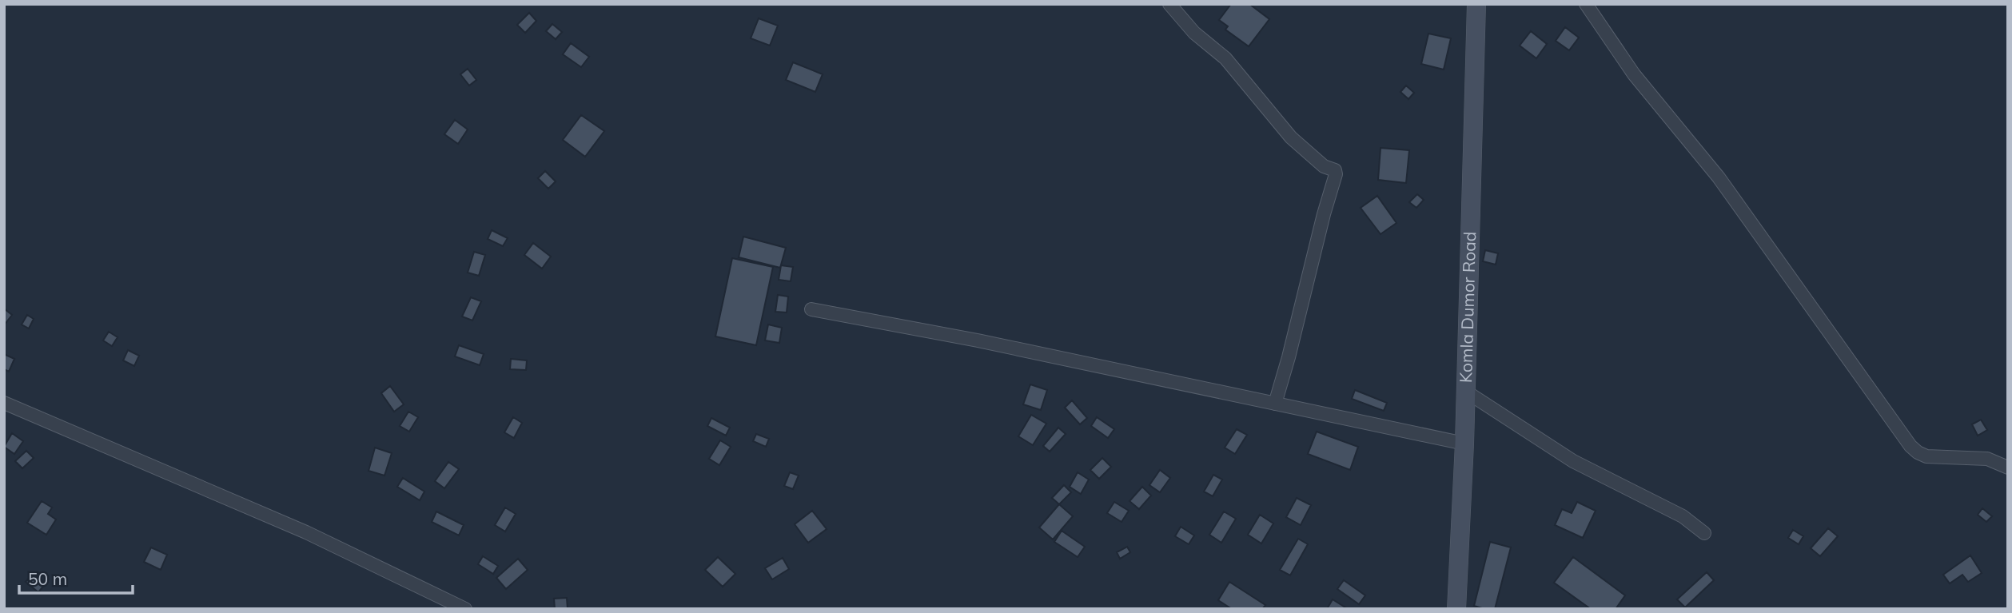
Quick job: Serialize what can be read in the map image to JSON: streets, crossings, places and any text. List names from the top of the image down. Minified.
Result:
{"streets":{"street":["Komla Dumor Road"]},"scale_bar":"50 m"}
